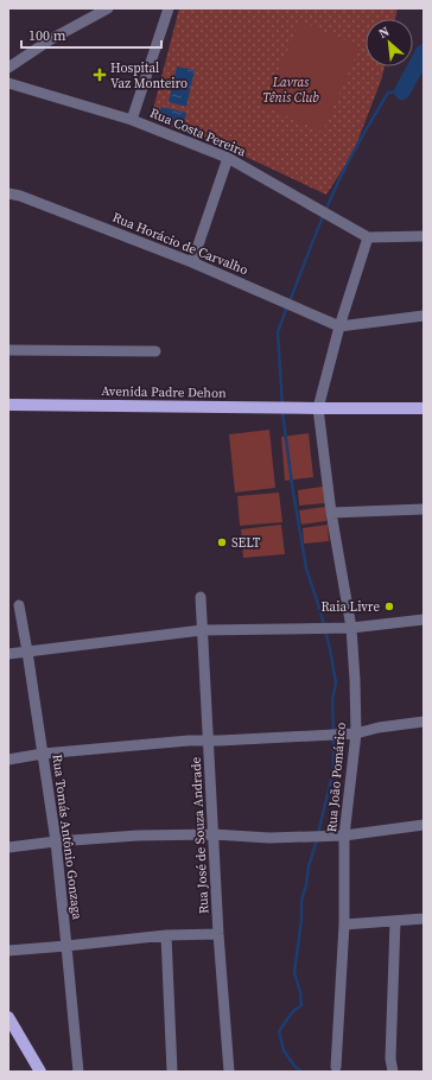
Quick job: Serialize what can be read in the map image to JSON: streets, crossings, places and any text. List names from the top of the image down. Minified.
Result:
{"streets":{"main road":["Avenida Padre Dehon"],"street":["Rua Costa Pereira","Rua Horácio de Carvalho","Rua João Pomárico","Rua José de Souza Andrade","Rua Tomás Antônio Gonzaga"]},"crossings":[["Avenida Padre Dehon","Rua João Pomárico"]],"parks":["Lavras Tênis Club"],"places":{"health":["Hospital Vaz Monteiro"],"other":["SELT","Raia Livre"]},"scale_bar":"100 m","north":"top left"}
